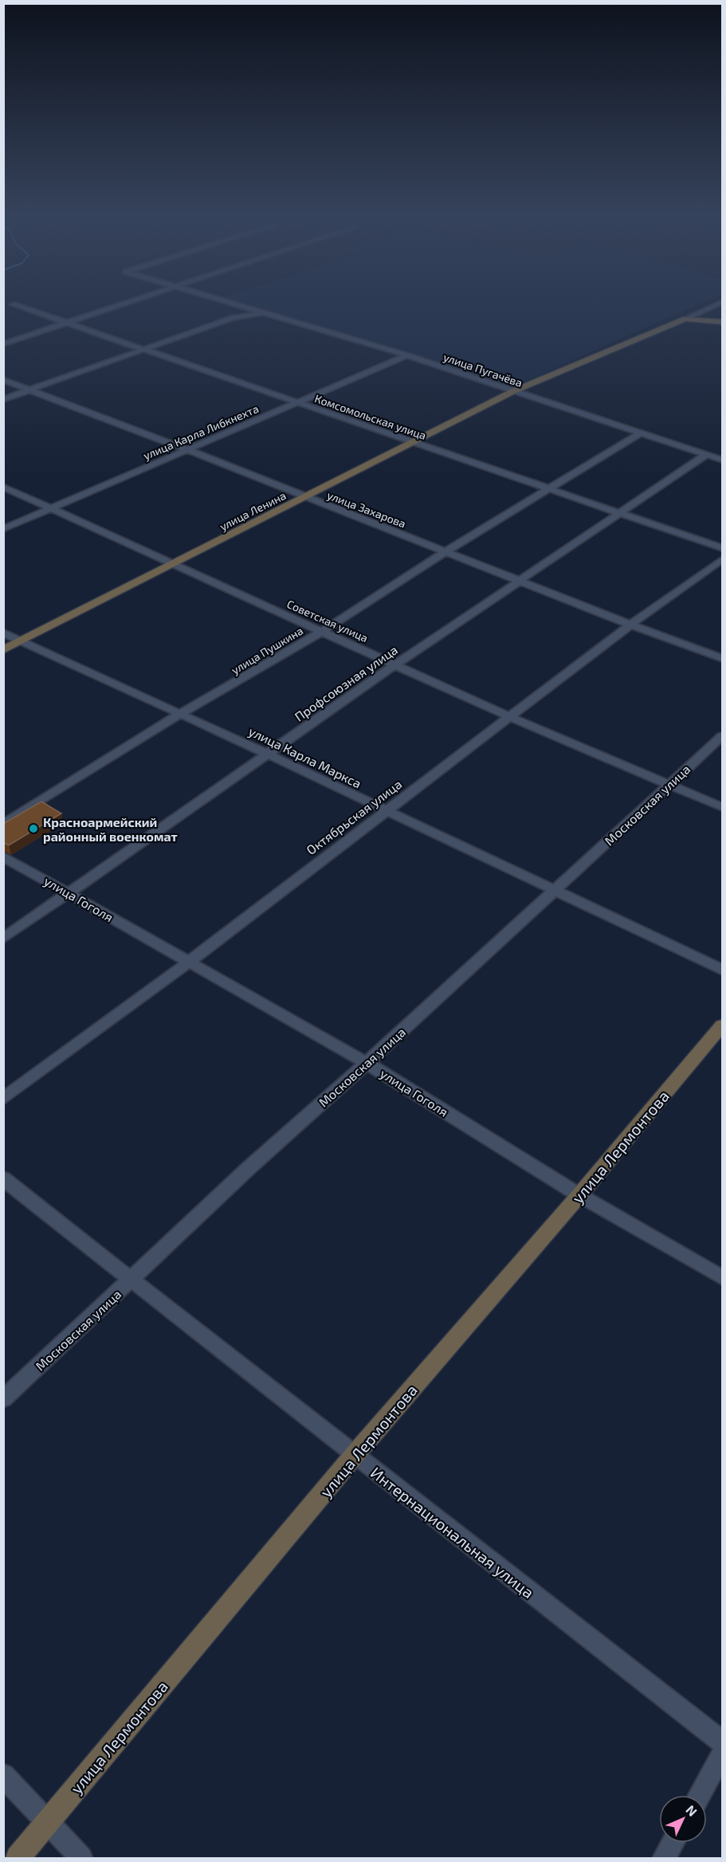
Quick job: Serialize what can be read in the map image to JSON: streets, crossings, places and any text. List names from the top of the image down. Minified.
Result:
{"streets":{"street":["улица Пугачёва","Комсомольская улица","улица Карла Либкнехта","улица Захарова","улица Ленина","Советская улица","улица Пушкина","Профсоюзная улица","улица Карла Маркса","Московская улица","Октябрьская улица","улица Гоголя","улица Лермонтова","Интернациональная улица"]},"crossings":[["улица Пугачёва","улица Карла Либкнехта"],["улица Пугачёва","улица Ленина"],["улица Пугачёва","улица Пушкина"],["улица Пугачёва","Профсоюзная улица"],["Комсомольская улица","улица Карла Либкнехта"],["Комсомольская улица","улица Ленина"],["Комсомольская улица","улица Пушкина"],["Комсомольская улица","Профсоюзная улица"],["улица Карла Либкнехта","улица Захарова"],["улица Карла Либкнехта","Советская улица"],["улица Захарова","улица Ленина"],["улица Захарова","улица Пушкина"],["улица Захарова","Профсоюзная улица"],["улица Захарова","Октябрьская улица"],["улица Ленина","Советская улица"],["улица Ленина","улица Карла Маркса"],["Советская улица","улица Пушкина"],["Советская улица","Профсоюзная улица"],["Советская улица","Московская улица"],["Советская улица","Октябрьская улица"],["улица Пушкина","улица Карла Маркса"],["Профсоюзная улица","улица Карла Маркса"],["Профсоюзная улица","улица Гоголя"],["улица Карла Маркса","Московская улица"],["улица Карла Маркса","Октябрьская улица"],["Московская улица","улица Гоголя"],["Московская улица","Интернациональная улица"],["Октябрьская улица","улица Гоголя"],["улица Гоголя","улица Лермонтова"],["улица Лермонтова","Интернациональная улица"]],"places":["Красноармейский районный военкомат"],"north":"top right"}
